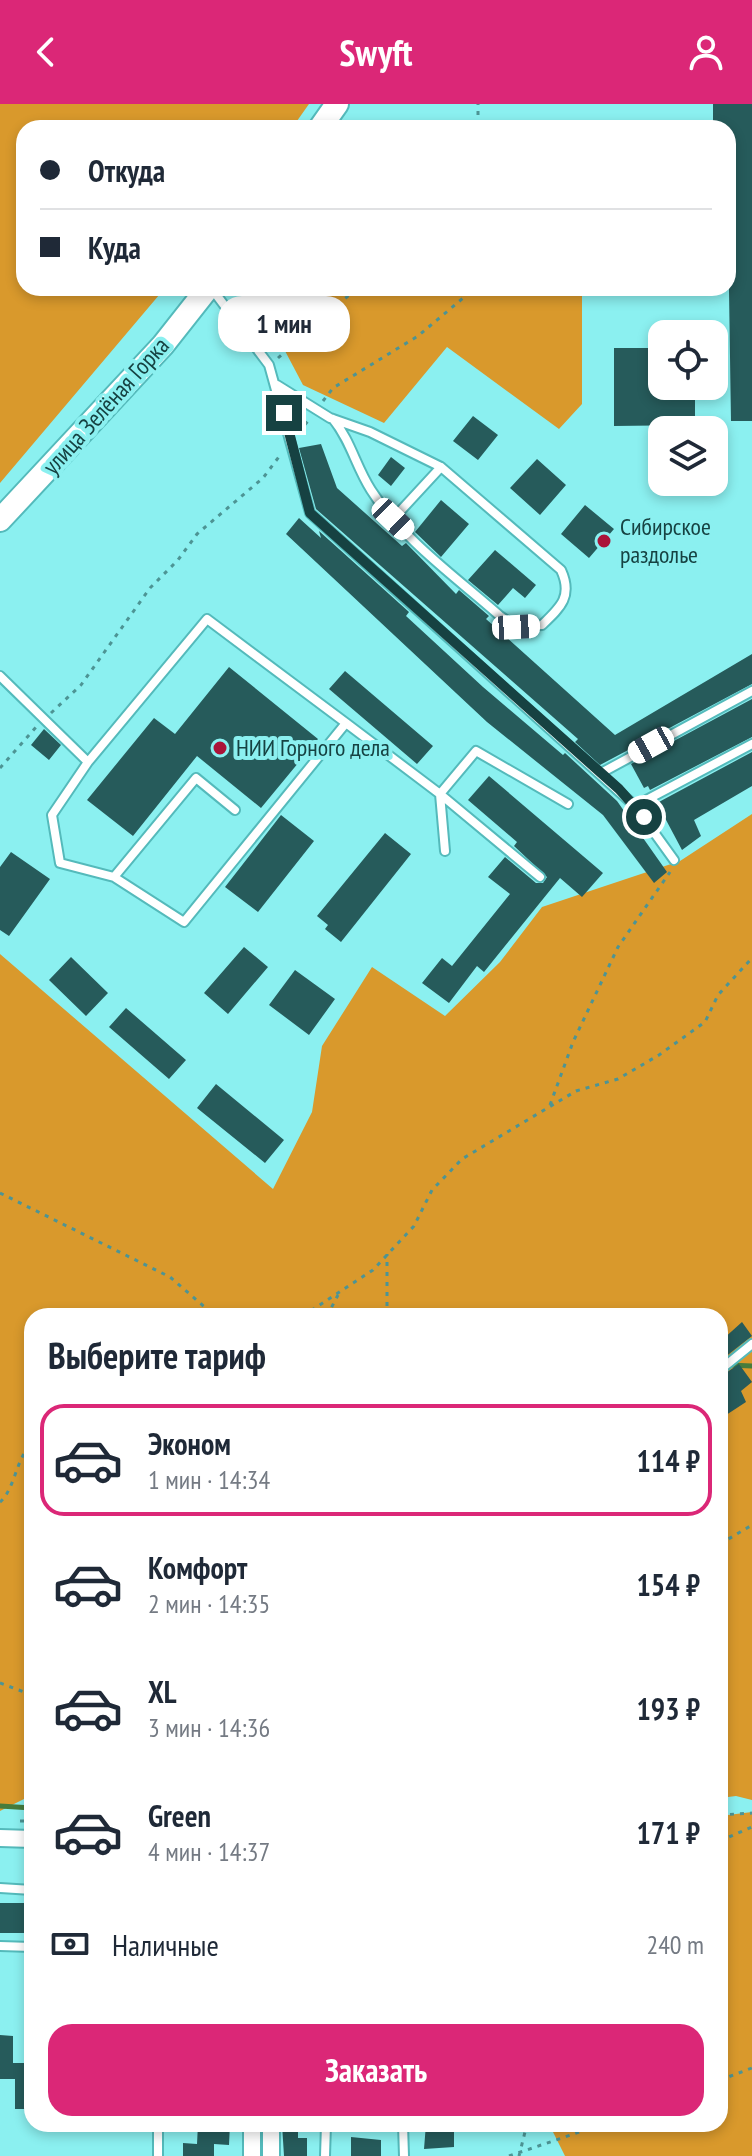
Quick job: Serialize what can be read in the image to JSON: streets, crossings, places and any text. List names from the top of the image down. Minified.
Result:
{"streets":{"street":["улица Зелёная Горка"]},"places":["Сибирское раздолье","НИИ Горного дела"],"page":{"header":"Swyft","banner":["Откуда","Куда"],"bubble":"1 мин","heading":"Выберите тариф","list":[{"name":"Эконом","note":"1 мин · 14:34","value":"114 ₽"},{"name":"Комфорт","note":"2 мин · 14:35","value":"154 ₽"},{"name":"XL","note":"3 мин · 14:36","value":"193 ₽"},{"name":"Green","note":"4 мин · 14:37","value":"171 ₽"}],"pay":["Наличные","240 m"],"buttons":"Заказать"}}
